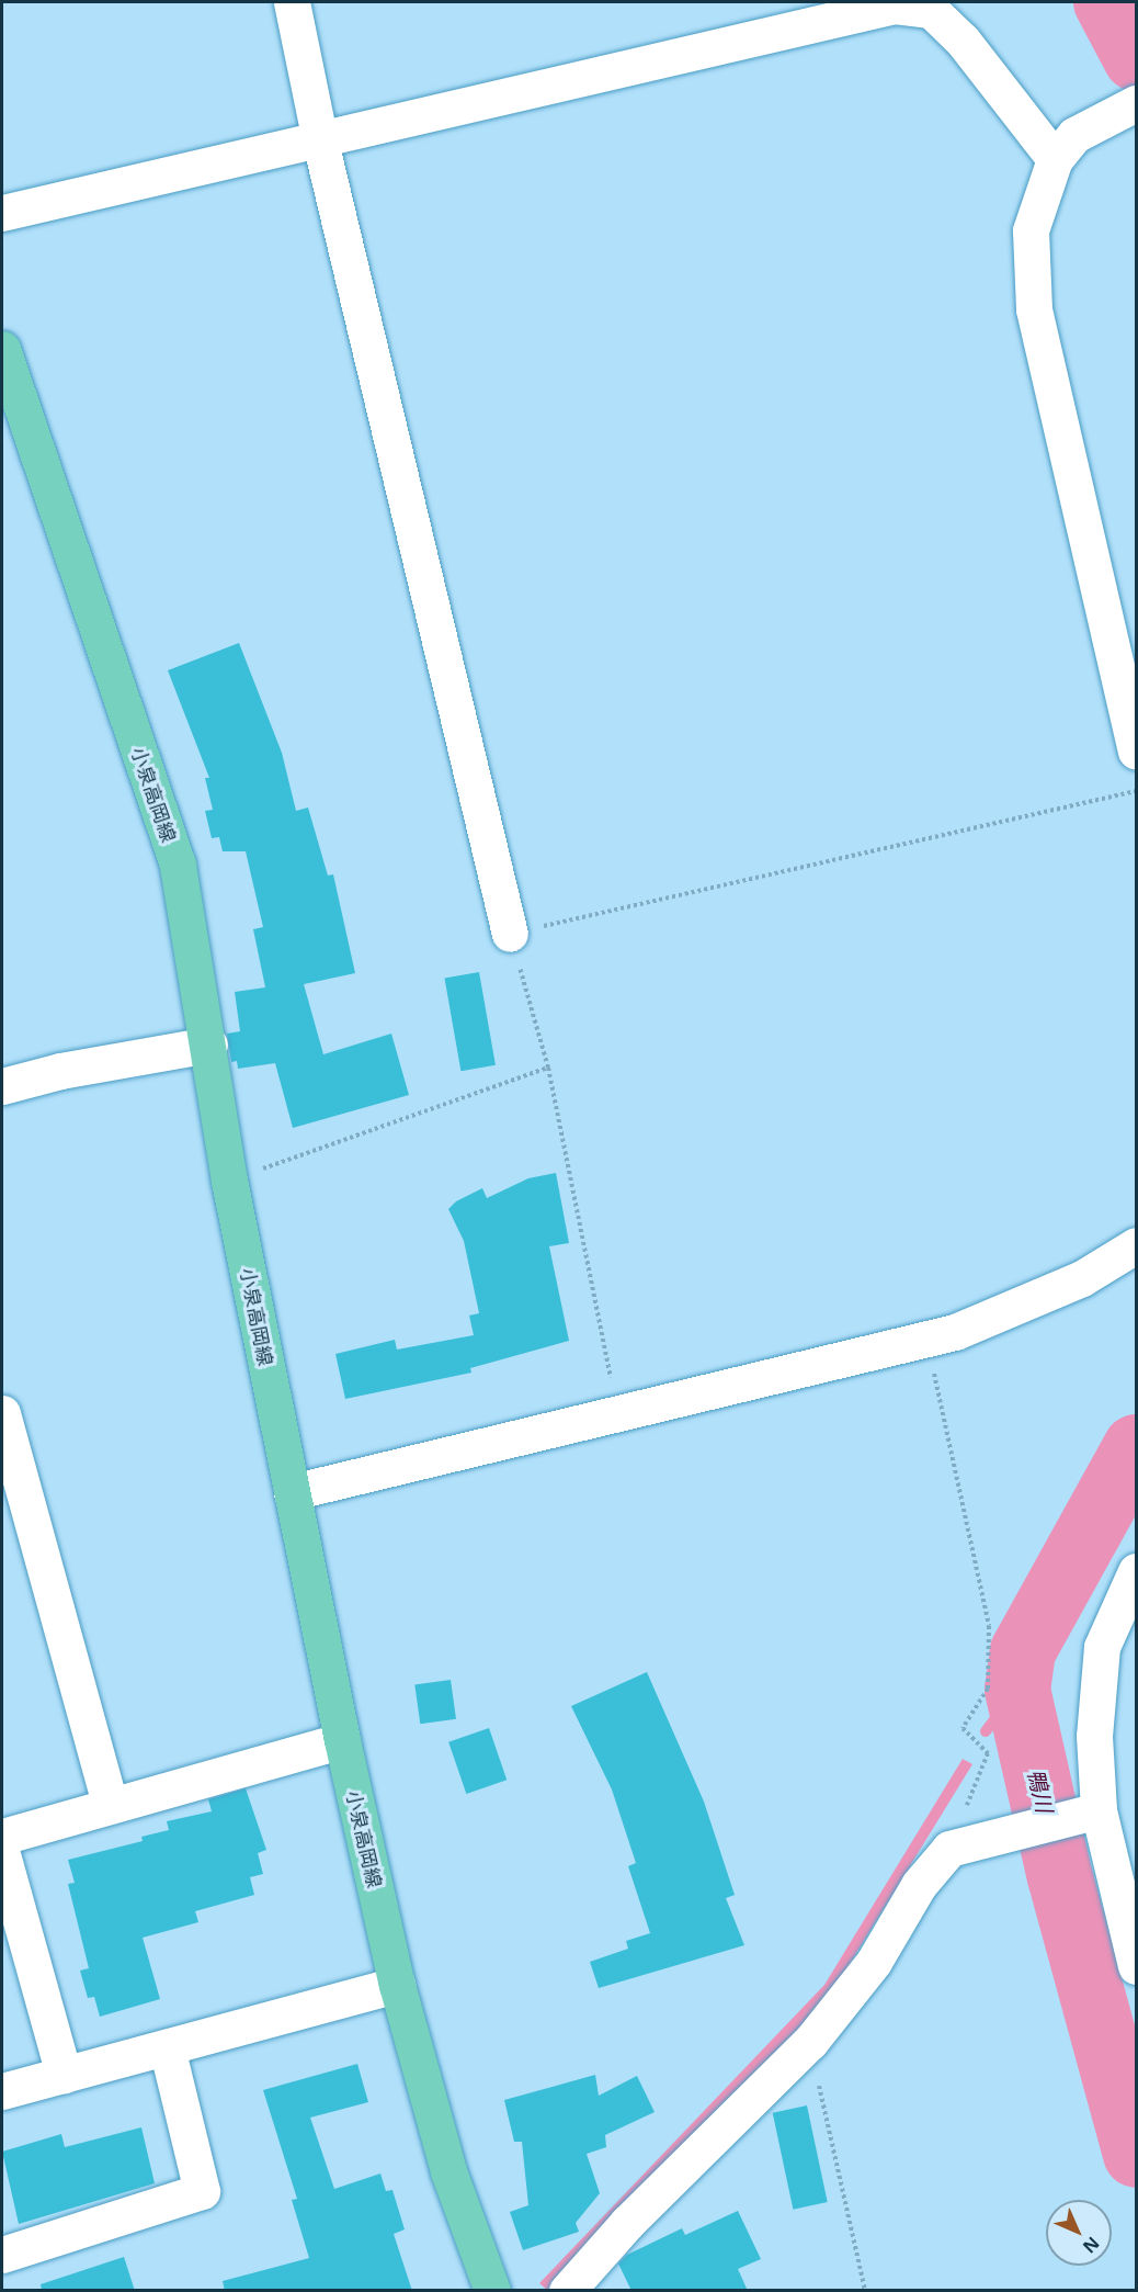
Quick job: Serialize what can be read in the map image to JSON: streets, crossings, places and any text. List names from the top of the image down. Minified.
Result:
{"streets":{"main road":["小泉高岡線"]},"water":["鴨川"],"north":"bottom right"}
